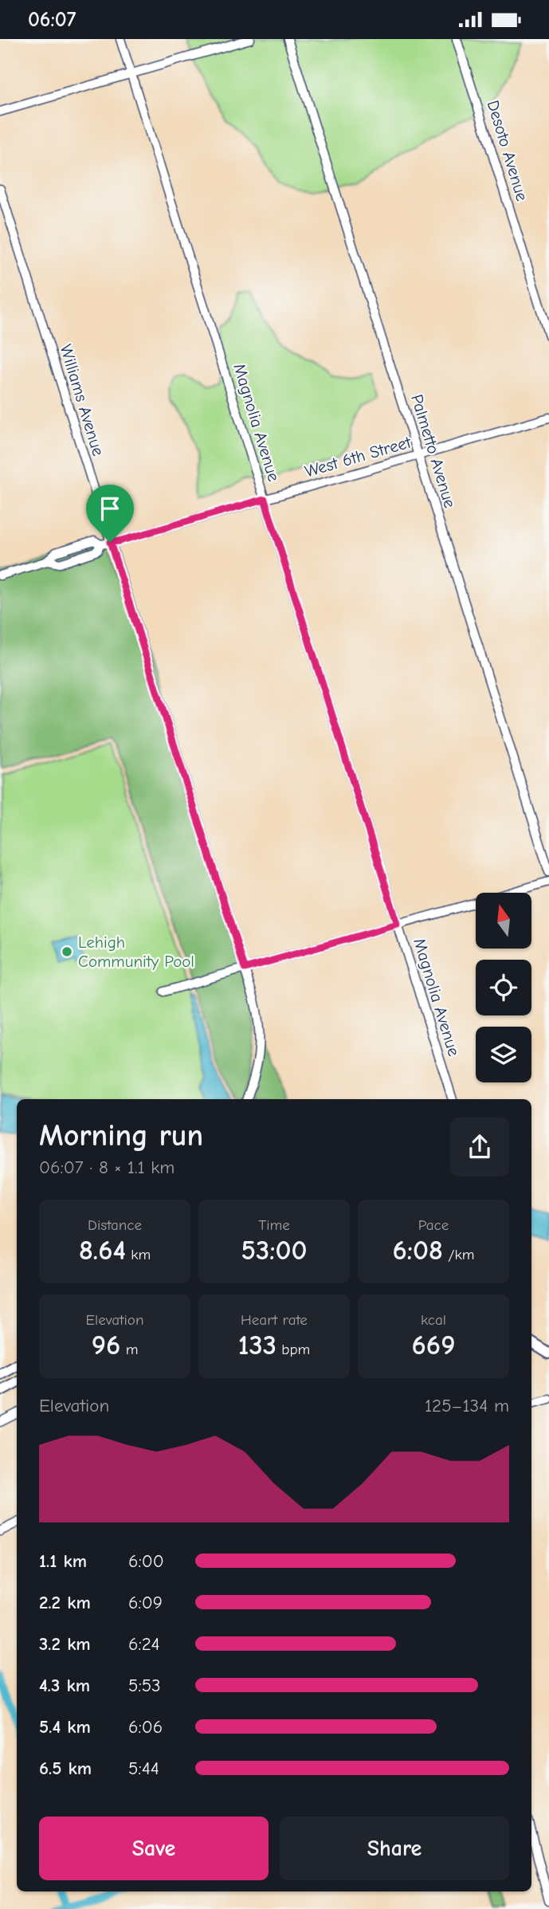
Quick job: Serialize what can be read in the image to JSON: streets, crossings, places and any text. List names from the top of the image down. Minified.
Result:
{"streets":{"street":["Desoto Avenue","Williams Avenue","Magnolia Avenue","Palmetto Avenue","West 6th Street"]},"crossings":[["Williams Avenue","West 6th Street"],["Magnolia Avenue","West 6th Street"],["Palmetto Avenue","West 6th Street"]],"places":["Lehigh Community Pool"],"north":"top","page":{"status":"06:07","heading":["Morning run","06:07 · 8 × 1.1 km"],"stats":[["Distance","8.64 km"],["Time","53:00"],["Pace","6:08 /km"],["Elevation","96 m"],["Heart rate","133 bpm"],["kcal","669"]],"chart":["Elevation","125–134 m"],"list":[{"name":"1.1 km","note":"6:00"},{"name":"2.2 km","note":"6:09"},{"name":"3.2 km","note":"6:24"},{"name":"4.3 km","note":"5:53"},{"name":"5.4 km","note":"6:06"},{"name":"6.5 km","note":"5:44"}],"buttons":["Save","Share"]}}
